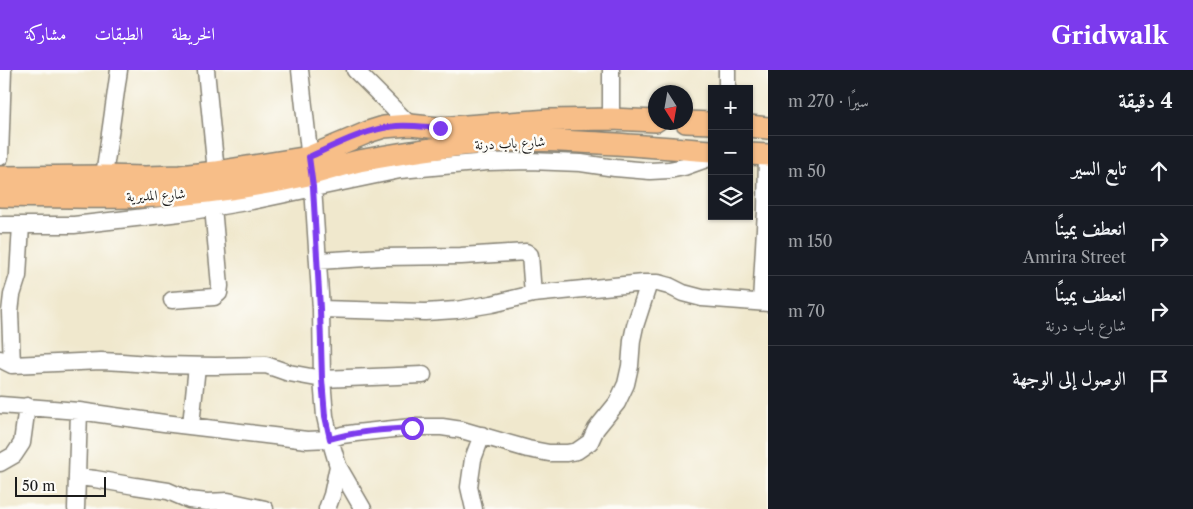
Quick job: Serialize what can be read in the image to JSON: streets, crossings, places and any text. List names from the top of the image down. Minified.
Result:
{"streets":{"main road":["شارع باب درنة","شارع المديرية"]},"crossings":[["شارع باب درنة","شارع المديرية"]],"scale_bar":"50 m","north":"bottom","page":{"header":"Gridwalk","nav":["الخريطة","الطبقات","مشاركة"],"heading":["4 دقيقة","سيرًا · 270 m"],"map_buttons":["+","−"],"list":[["تابع السير","50 m"],["انعطف يمينًا","Amrira Street","150 m"],["انعطف يمينًا","شارع باب درنة","70 m"],"الوصول إلى الوجهة"],"scale":"50 m"}}
